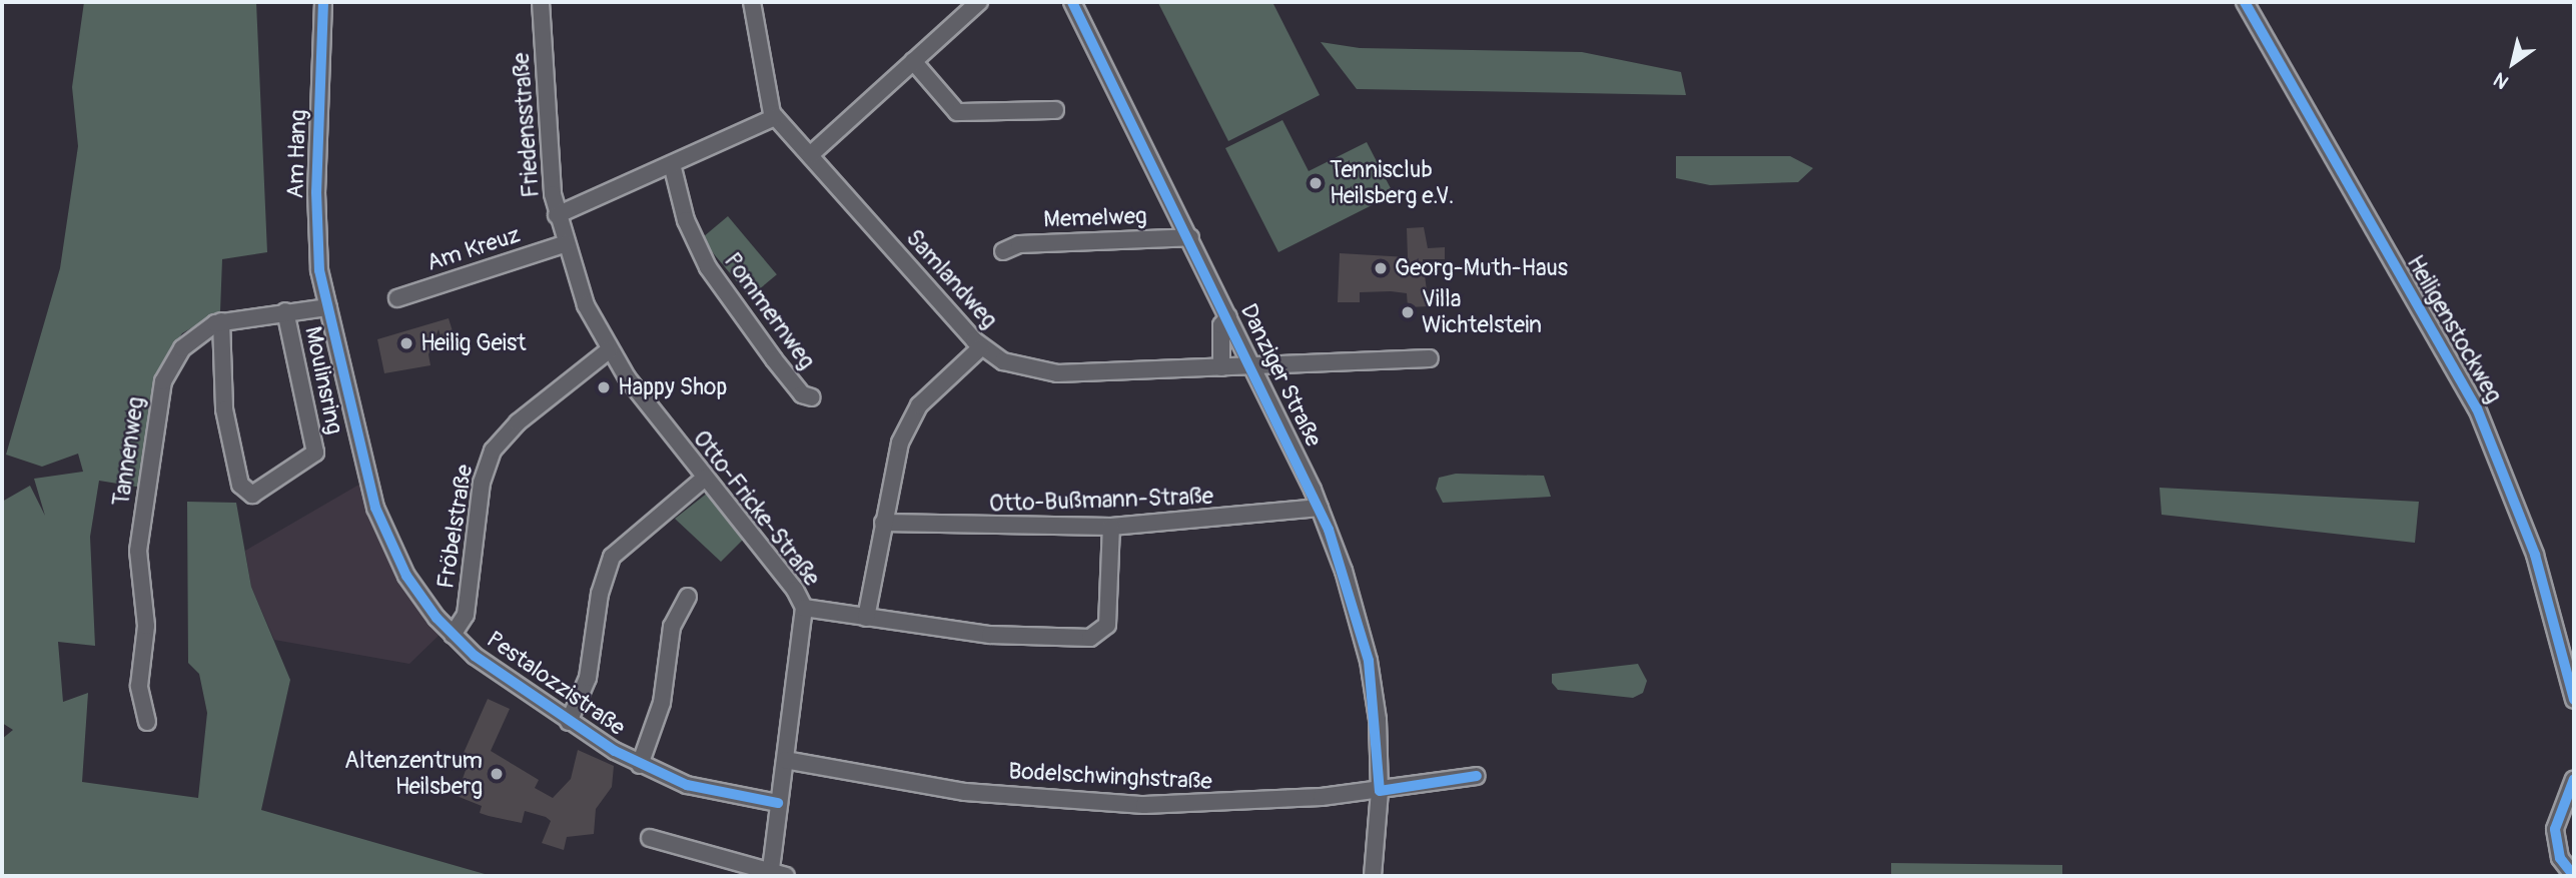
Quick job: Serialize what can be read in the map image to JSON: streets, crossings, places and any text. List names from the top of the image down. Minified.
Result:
{"streets":{"street":["Friedensstraße","Am Hang","Memelweg","Am Kreuz","Samlandweg","Pommernweg","Heiligenstockweg","Danziger Straße","Moulinsring","Tannenweg","Otto-Bußmann-Straße","Otto-Fricke-Straße","Fröbelstraße","Pestalozzistraße","Bodelschwinghstraße"]},"crossings":[["Friedensstraße","Am Kreuz"],["Friedensstraße","Otto-Fricke-Straße"],["Am Hang","Tannenweg"],["Am Hang","Pestalozzistraße"],["Memelweg","Danziger Straße"],["Am Kreuz","Otto-Fricke-Straße"],["Samlandweg","Danziger Straße"],["Danziger Straße","Otto-Bußmann-Straße"],["Danziger Straße","Bodelschwinghstraße"],["Moulinsring","Tannenweg"],["Tannenweg","Pestalozzistraße"],["Otto-Fricke-Straße","Fröbelstraße"],["Otto-Fricke-Straße","Pestalozzistraße"],["Otto-Fricke-Straße","Bodelschwinghstraße"],["Fröbelstraße","Pestalozzistraße"]],"places":["Tennisclub Heilsberg e.V.","Georg-Muth-Haus","Villa Wichtelstein","Heilig Geist","Happy Shop","Altenzentrum Heilsberg"],"north":"bottom left"}
